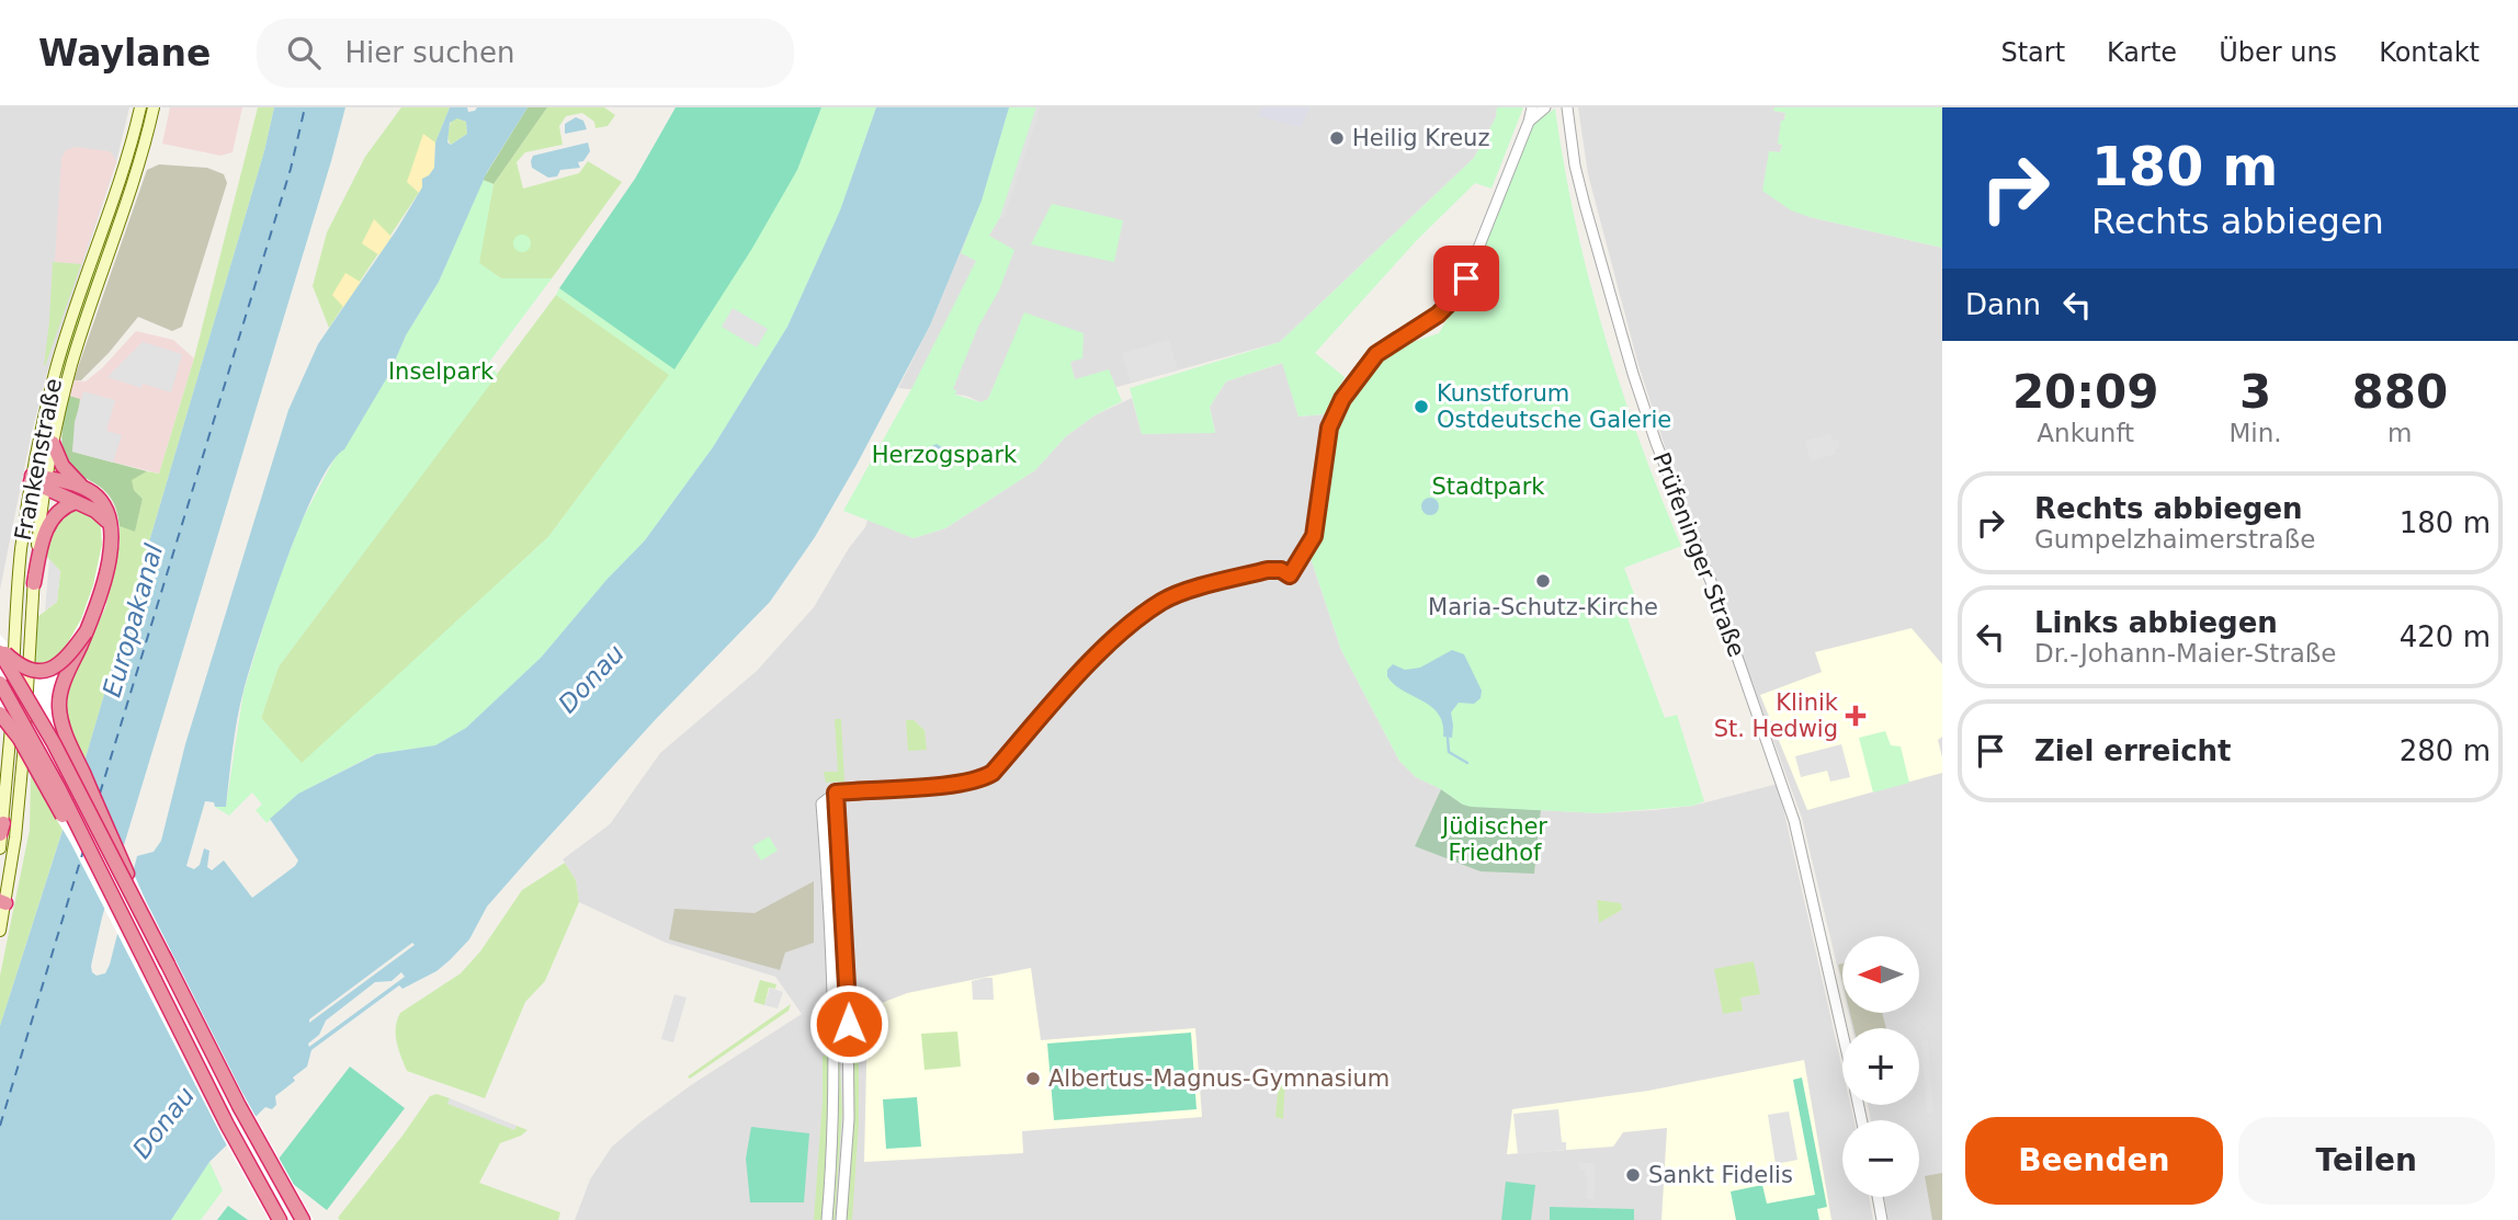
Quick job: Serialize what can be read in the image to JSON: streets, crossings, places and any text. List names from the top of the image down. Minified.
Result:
{"streets":{"main road":["Frankenstraße"],"street":["Prüfeninger Straße"]},"water":["Europakanal","Donau"],"parks":["Inselpark","Herzogspark","Stadtpark","Jüdischer Friedhof"],"places":{"other":["Heilig Kreuz","Kunstforum Ostdeutsche Galerie","Maria-Schutz-Kirche","Albertus-Magnus-Gymnasium","Sankt Fidelis"],"health":["Klinik St. Hedwig"]},"north":"left","page":{"header":"Waylane","search":"Hier suchen","nav":["Start","Karte","Über uns","Kontakt"],"turn":["180 m","Rechts abbiegen"],"then":"Dann","eta":["20:09","Ankunft","3","Min.","880","m"],"list":[{"name":"Rechts abbiegen","note":"Gumpelzhaimerstraße","value":"180 m"},{"name":"Links abbiegen","note":"Dr.-Johann-Maier-Straße","value":"420 m"},{"name":"Ziel erreicht","value":"280 m"}],"map_buttons":["+","−"],"buttons":["Beenden","Teilen"]}}
